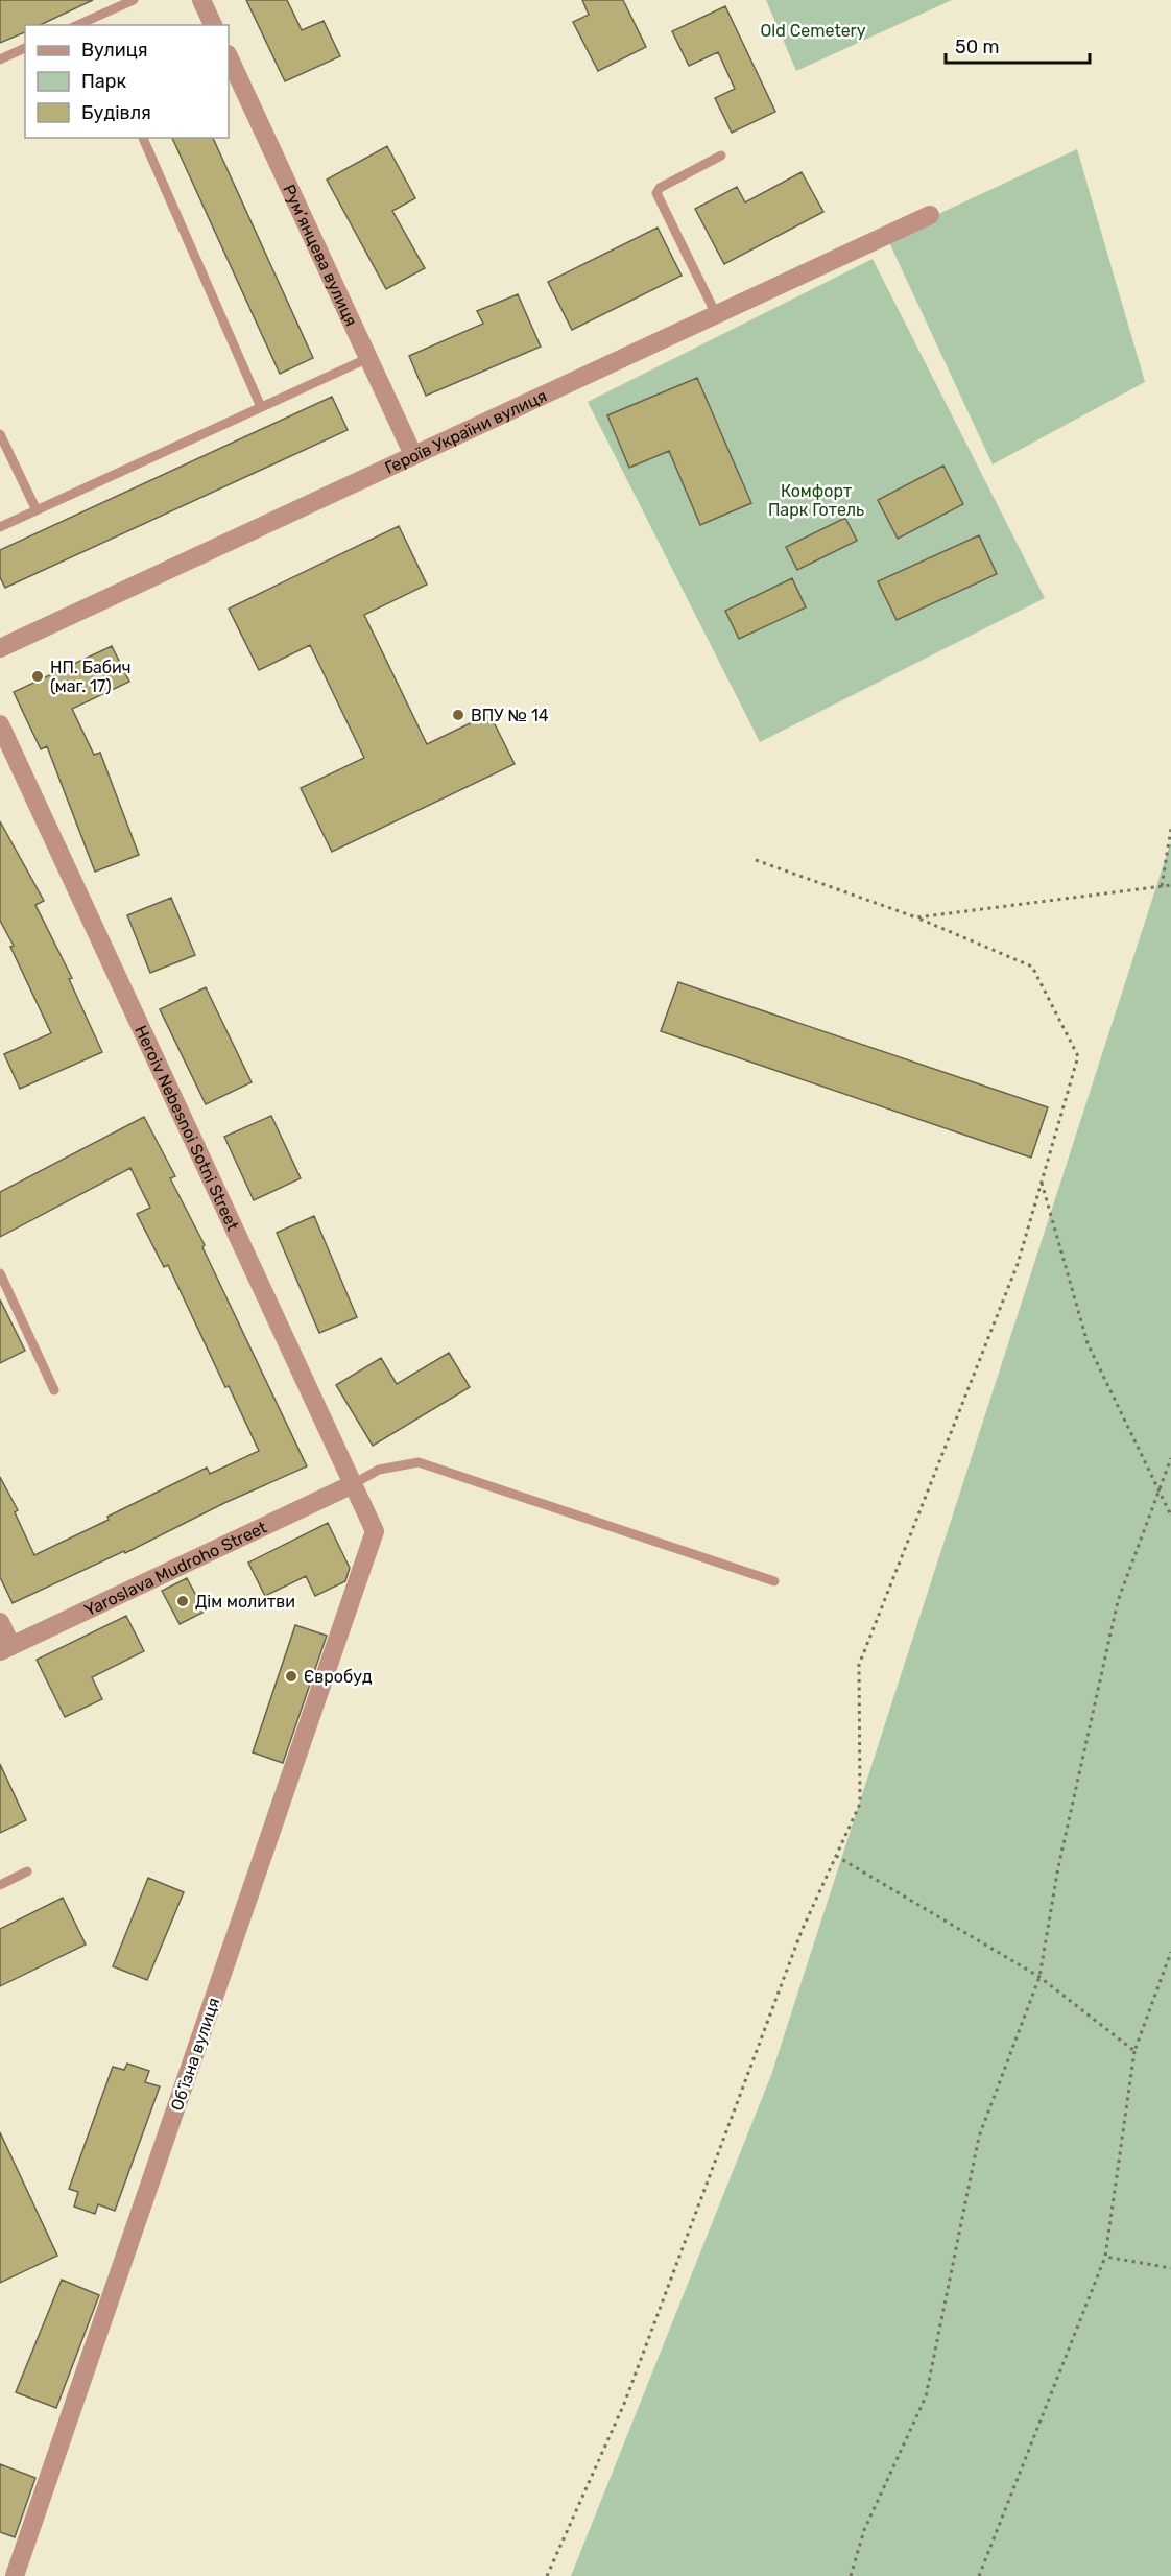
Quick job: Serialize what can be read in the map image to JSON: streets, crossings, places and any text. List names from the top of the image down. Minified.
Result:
{"streets":{"street":["Рум’янцева вулиця","Героїв України вулиця","Heroiv Nebesnoi Sotni Street","Yaroslava Mudroho Street","Об’їзна вулиця"]},"crossings":[["Рум’янцева вулиця","Героїв України вулиця"],["Heroiv Nebesnoi Sotni Street","Yaroslava Mudroho Street"],["Heroiv Nebesnoi Sotni Street","Об’їзна вулиця"]],"parks":["Old Cemetery","Комфорт Парк Готель"],"places":["НП. Бабич (маг. 17)","ВПУ № 14","Дім молитви","Євробуд"],"legend":["Вулиця","Парк","Будівля"],"scale_bar":"50 m"}
